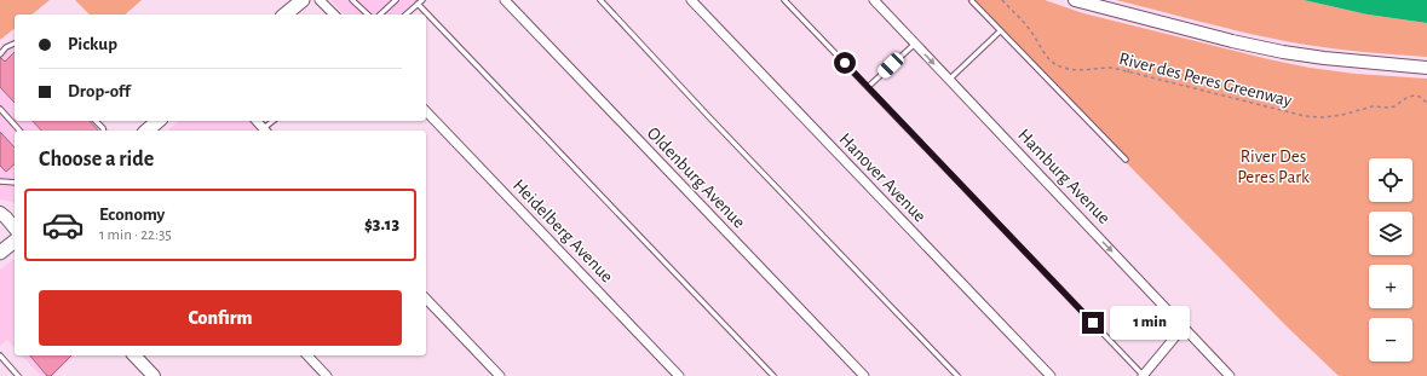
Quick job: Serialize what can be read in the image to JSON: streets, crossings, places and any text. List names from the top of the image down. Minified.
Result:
{"streets":{"street":["Hamburg Avenue","Oldenburg Avenue","Hanover Avenue","Heidelberg Avenue"],"path":["River des Peres Greenway"]},"one_way":["Hamburg Avenue"],"parks":["River Des Peres Park"],"page":{"banner":["Pickup","Drop-off"],"heading":"Choose a ride","map_buttons":["+","−"],"list":[{"name":"Economy","note":"1 min · 22:35","value":"$3.13"}],"buttons":"Confirm","bubble":"1 min"}}
